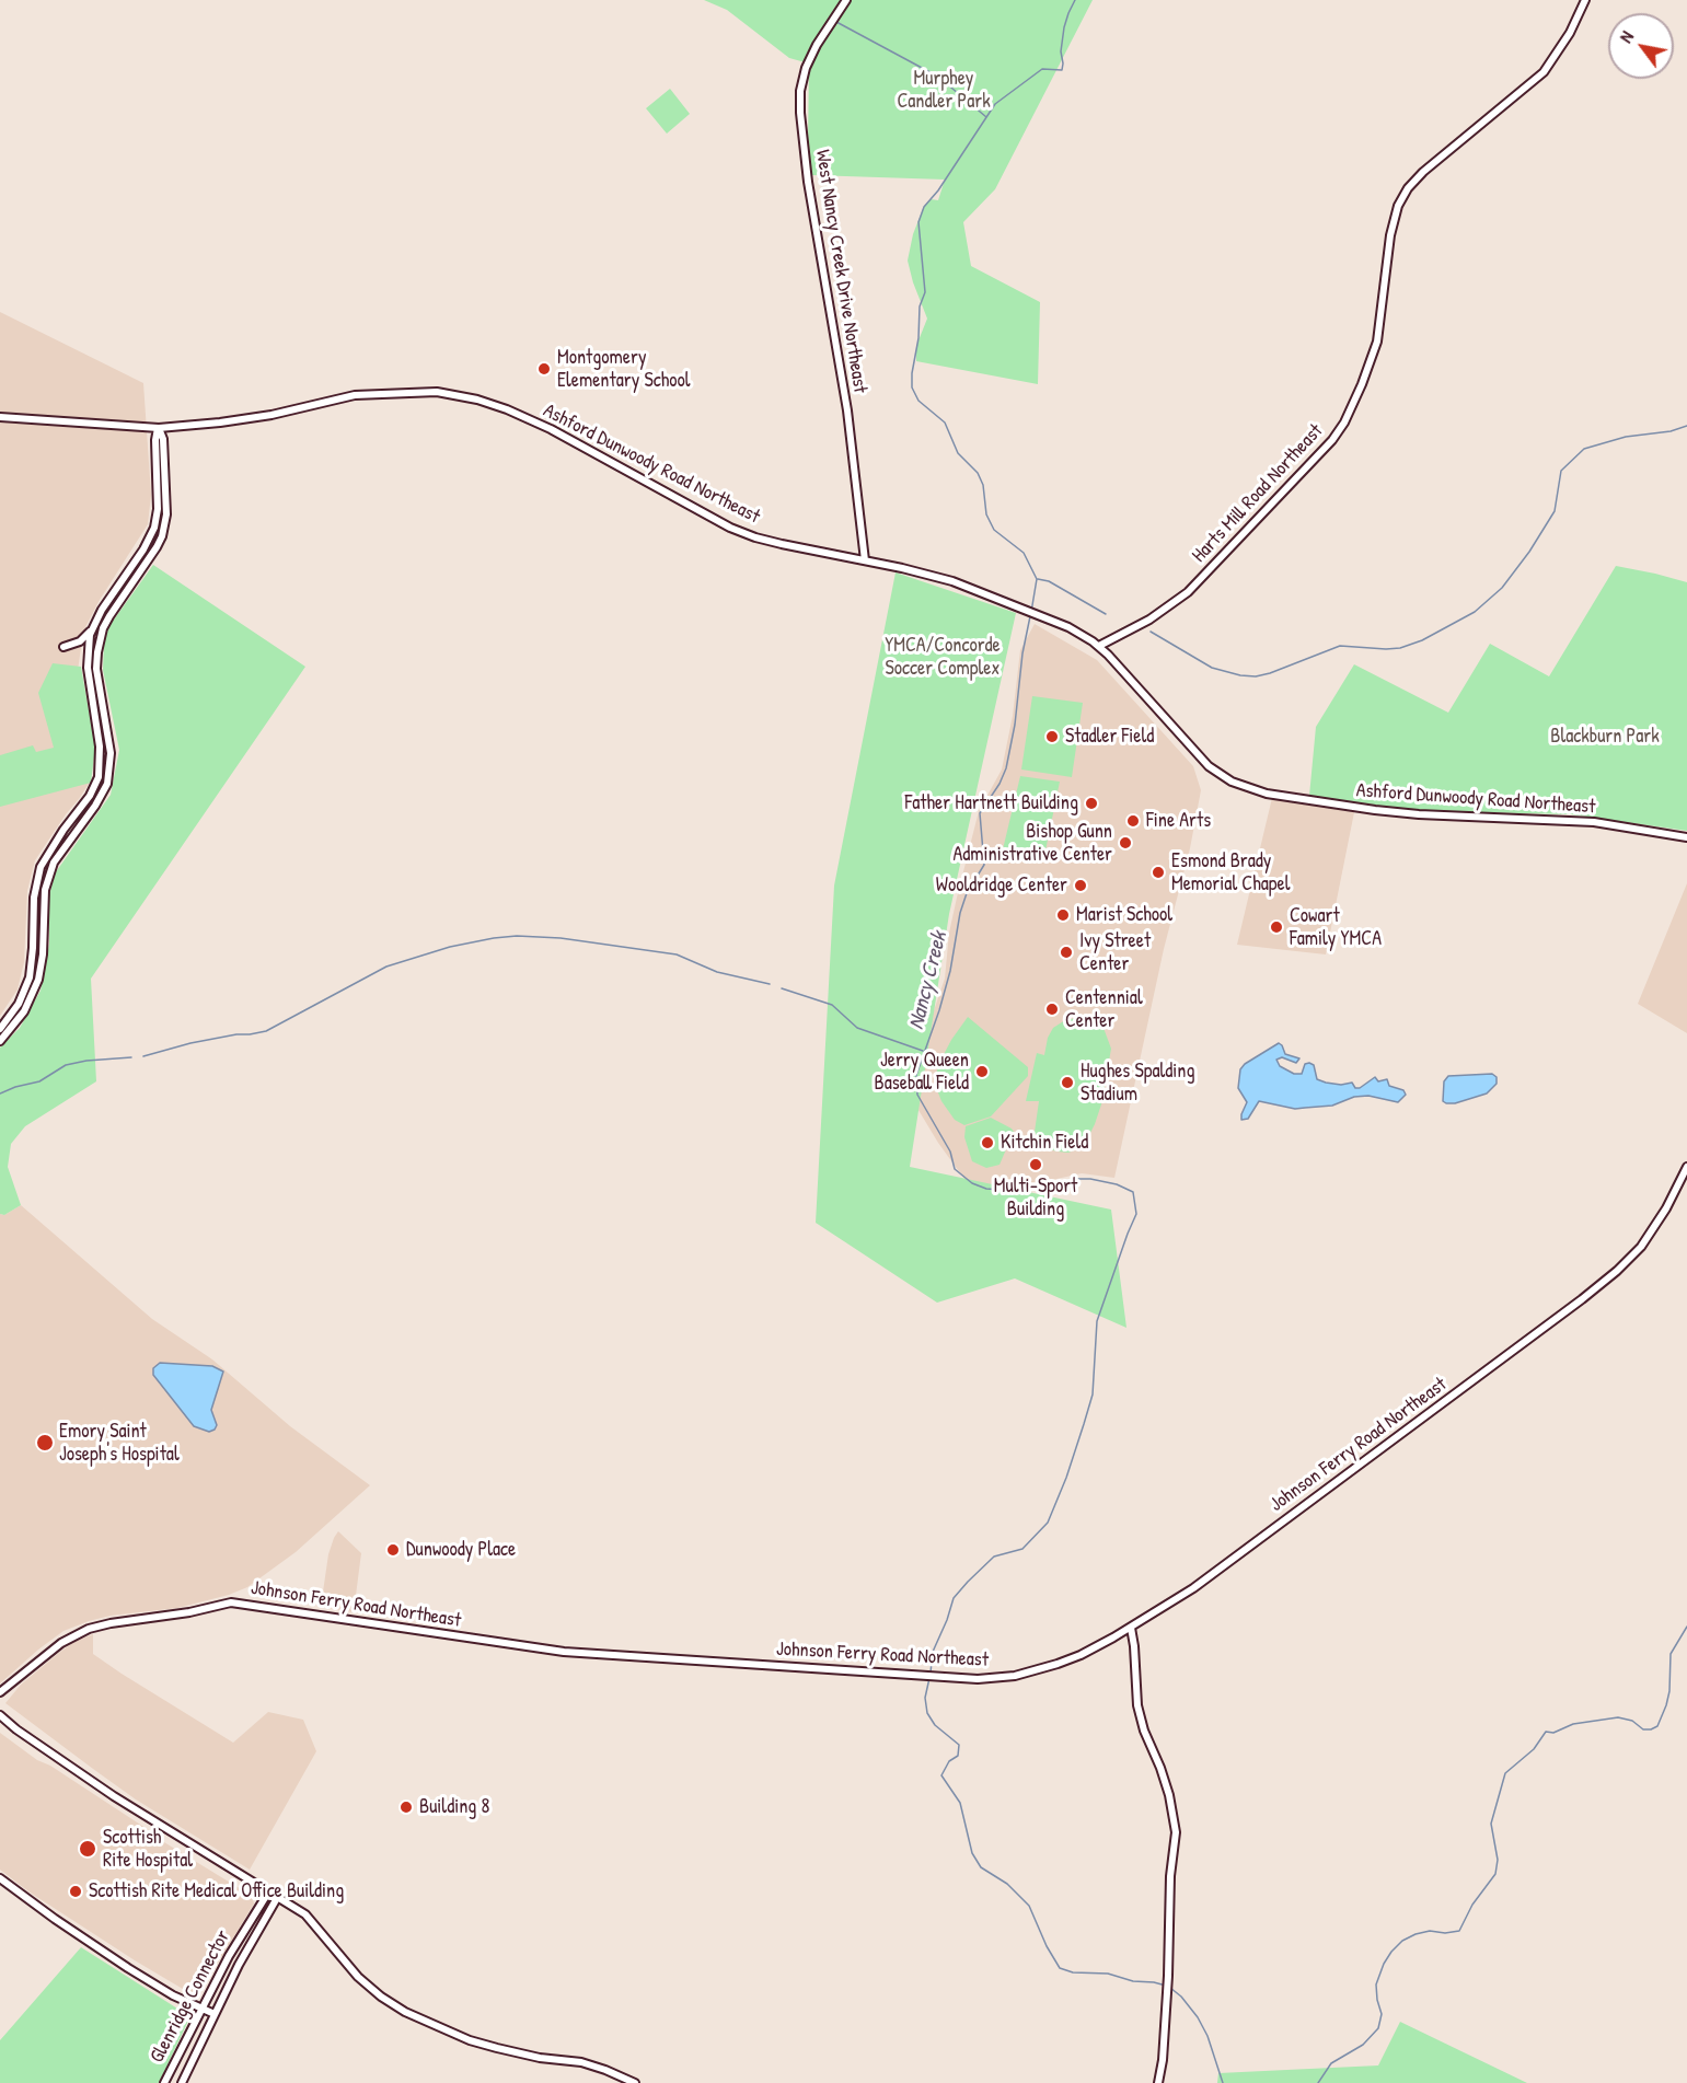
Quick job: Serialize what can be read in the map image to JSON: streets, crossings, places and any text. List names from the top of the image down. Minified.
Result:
{"streets":{"main road":["West Nancy Creek Drive Northeast","Ashford Dunwoody Road Northeast","Harts Mill Road Northeast","Johnson Ferry Road Northeast","Glenridge Connector"]},"crossings":[["West Nancy Creek Drive Northeast","Ashford Dunwoody Road Northeast"],["Ashford Dunwoody Road Northeast","Harts Mill Road Northeast"]],"water":["Nancy Creek"],"parks":["Murphey Candler Park","YMCA/Concorde Soccer Complex","Blackburn Park"],"places":["Montgomery Elementary School","Stadler Field","Father Hartnett Building","Fine Arts","Bishop Gunn Administrative Center","Esmond Brady Memorial Chapel","Wooldridge Center","Marist School","Cowart Family YMCA","Ivy Street Center","Centennial Center","Jerry Queen Baseball Field","Hughes Spalding Stadium","Kitchin Field","Multi-Sport Building","Emory Saint Joseph's Hospital","Dunwoody Place","Building 8","Scottish Rite Hospital","Scottish Rite Medical Office Building"],"north":"top left"}
